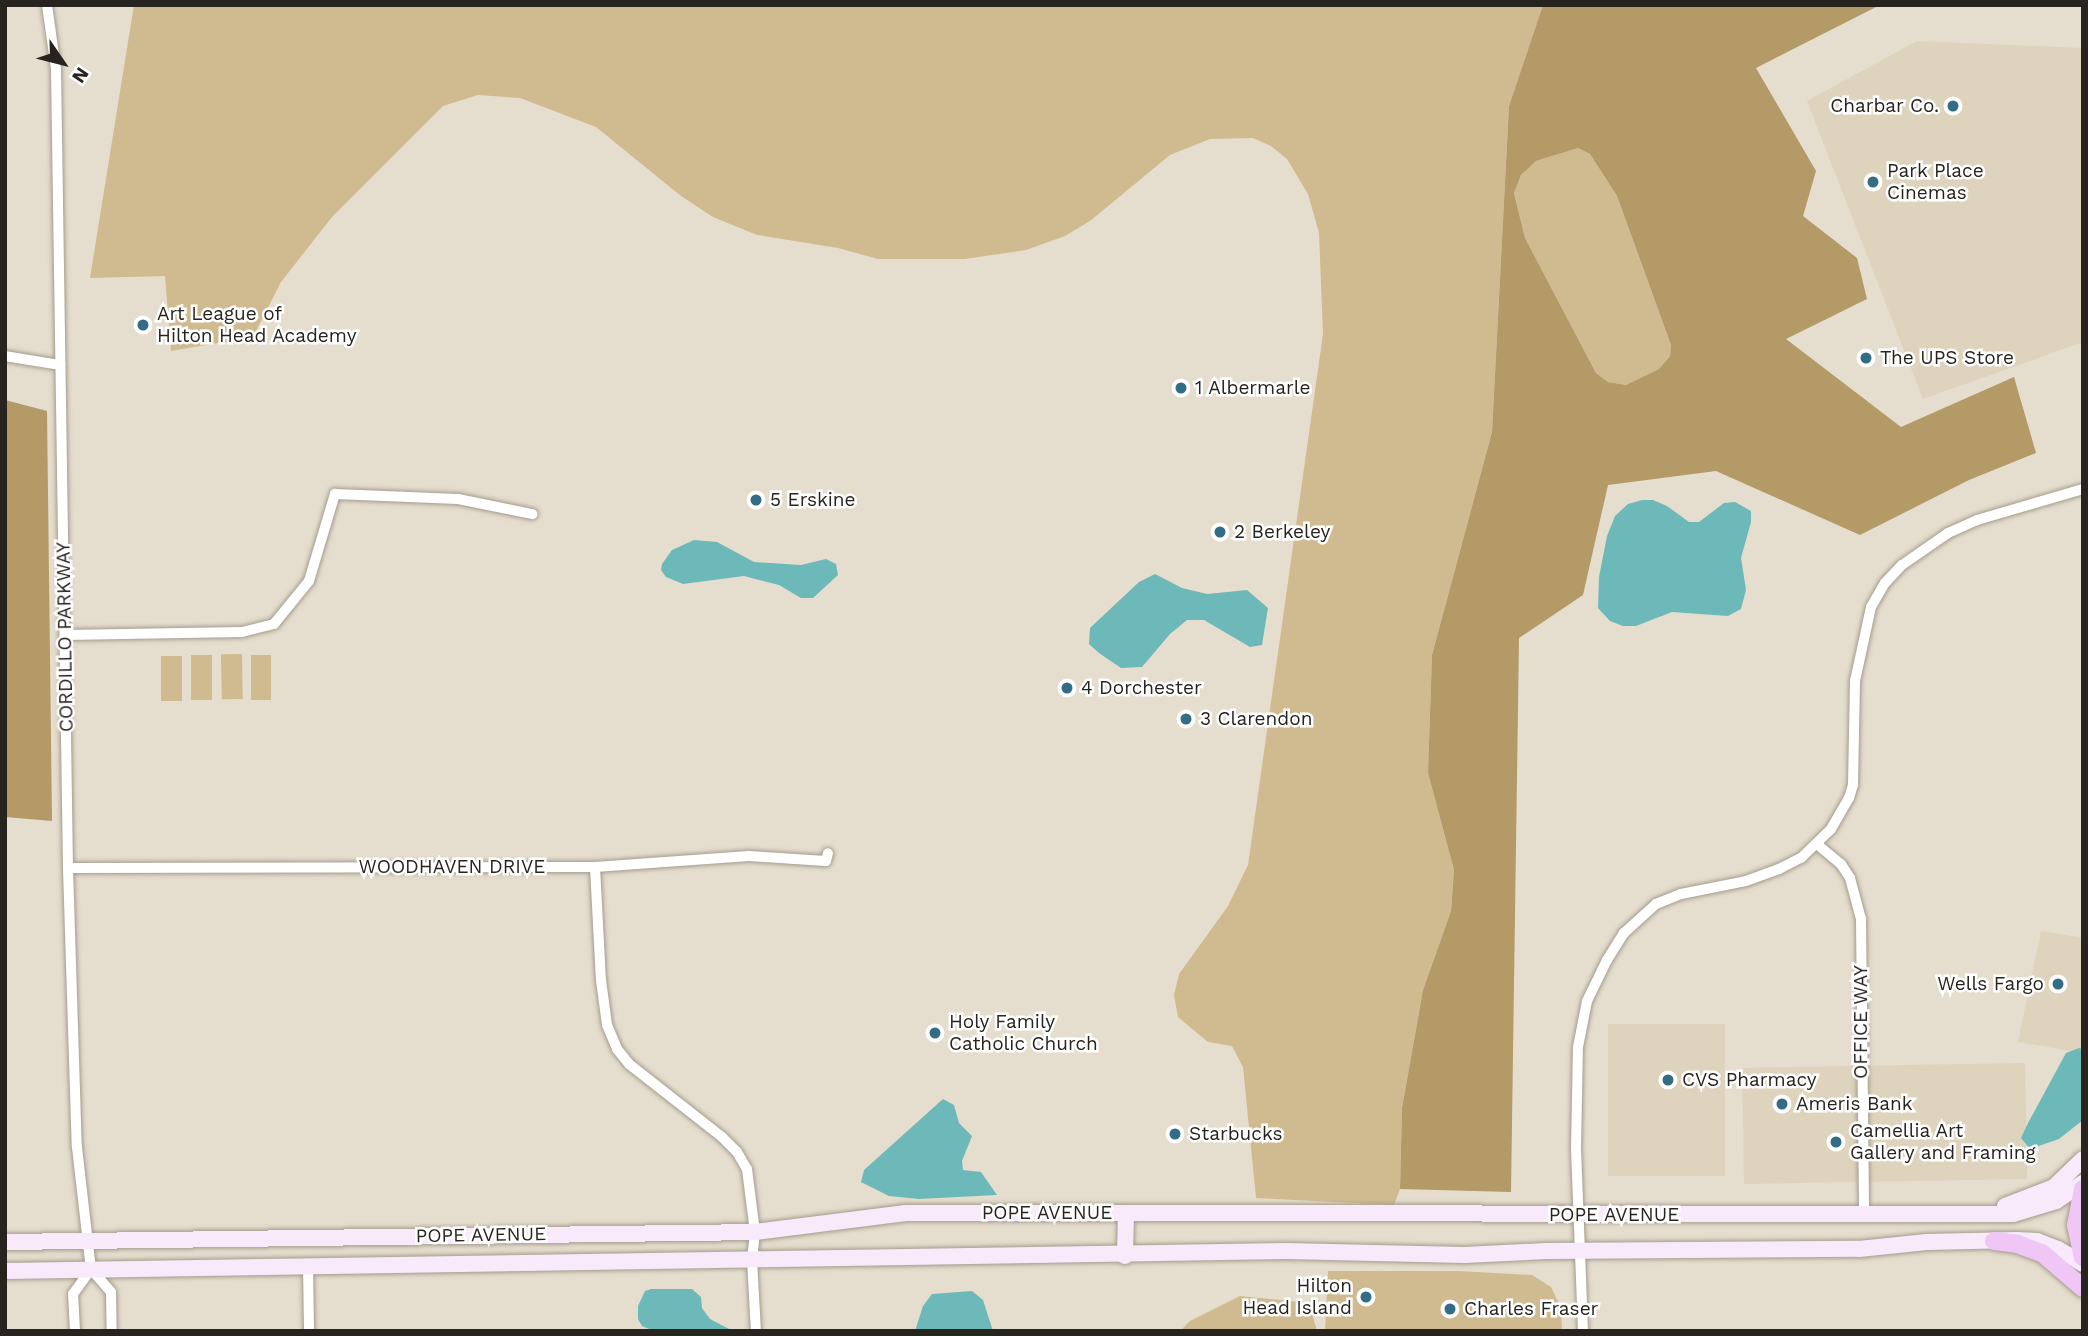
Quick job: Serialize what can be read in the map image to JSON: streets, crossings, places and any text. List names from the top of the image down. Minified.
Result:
{"streets":{"main road":["POPE AVENUE"],"street":["CORDILLO PARKWAY","WOODHAVEN DRIVE","OFFICE WAY"]},"crossings":[["CORDILLO PARKWAY","WOODHAVEN DRIVE"],["CORDILLO PARKWAY","POPE AVENUE"],["OFFICE WAY","POPE AVENUE"]],"places":["Charbar Co.","Park Place Cinemas","Art League of Hilton Head Academy","The UPS Store","1 Albermarle","5 Erskine","2 Berkeley","4 Dorchester","3 Clarendon","Wells Fargo","Holy Family Catholic Church","CVS Pharmacy","Ameris Bank","Starbucks","Camellia Art Gallery and Framing","Hilton Head Island","Charles Fraser"],"north":"bottom right"}
